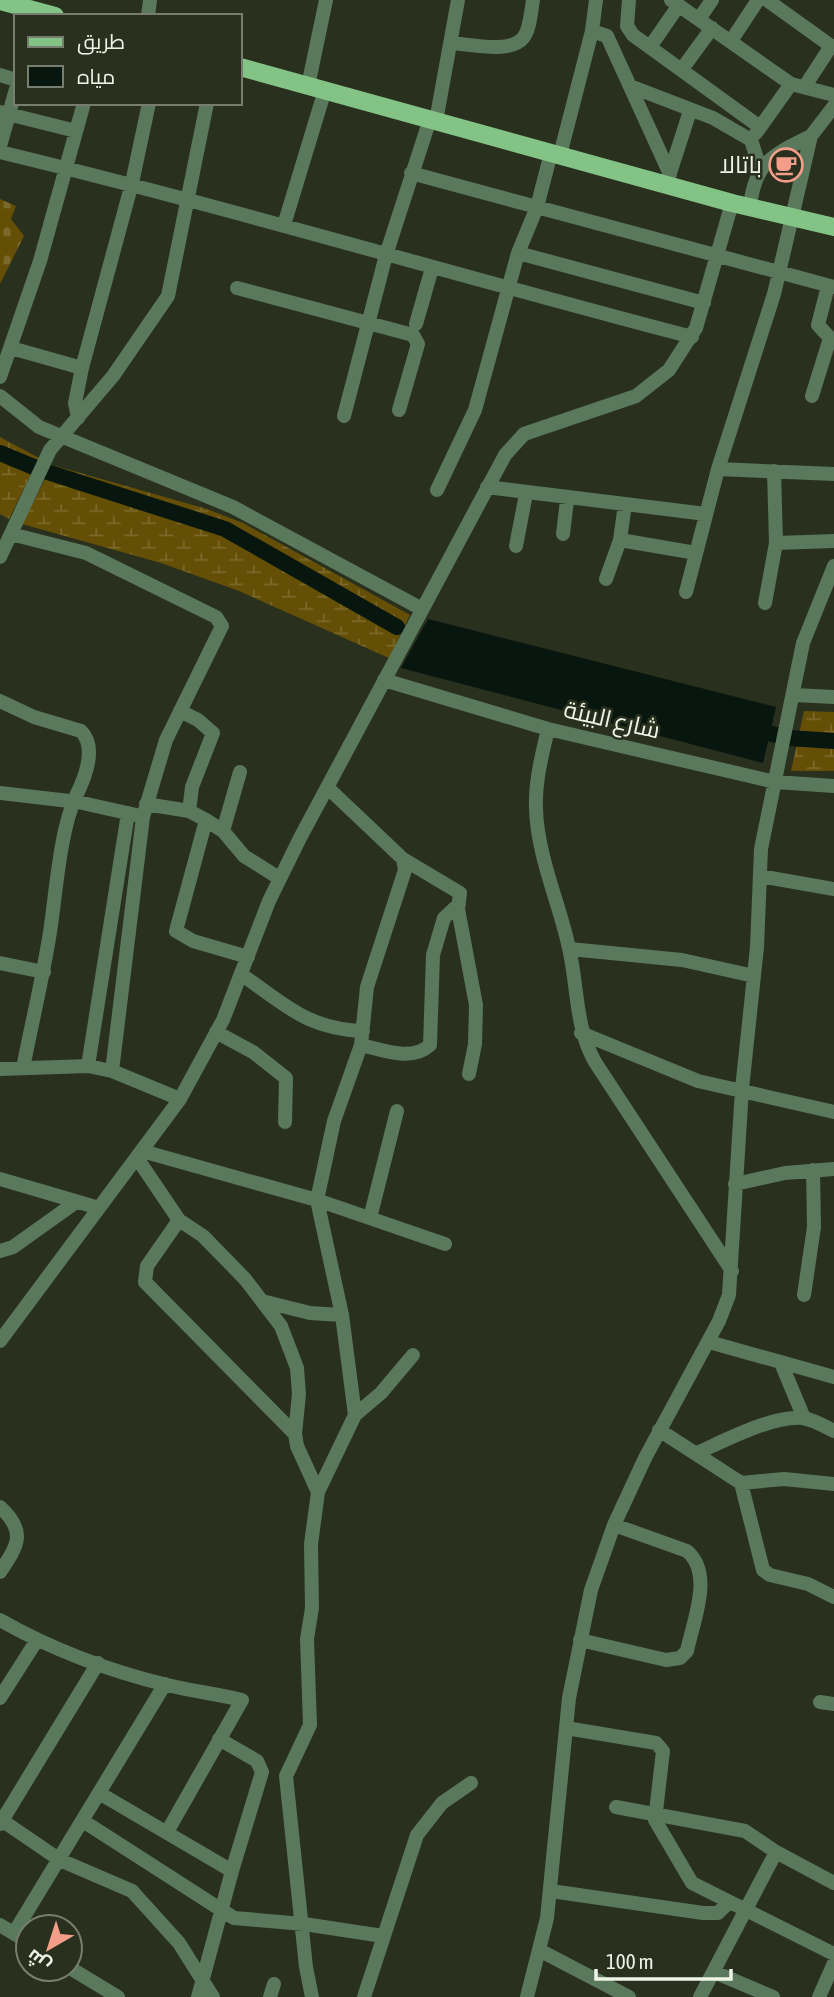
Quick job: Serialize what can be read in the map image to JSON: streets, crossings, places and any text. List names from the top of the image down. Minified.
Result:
{"streets":{"street":["شارع البيئة"]},"places":{"cafe":["باتالا"]},"legend":["طريق","مياه"],"scale_bar":"100 m","north":"bottom left"}
